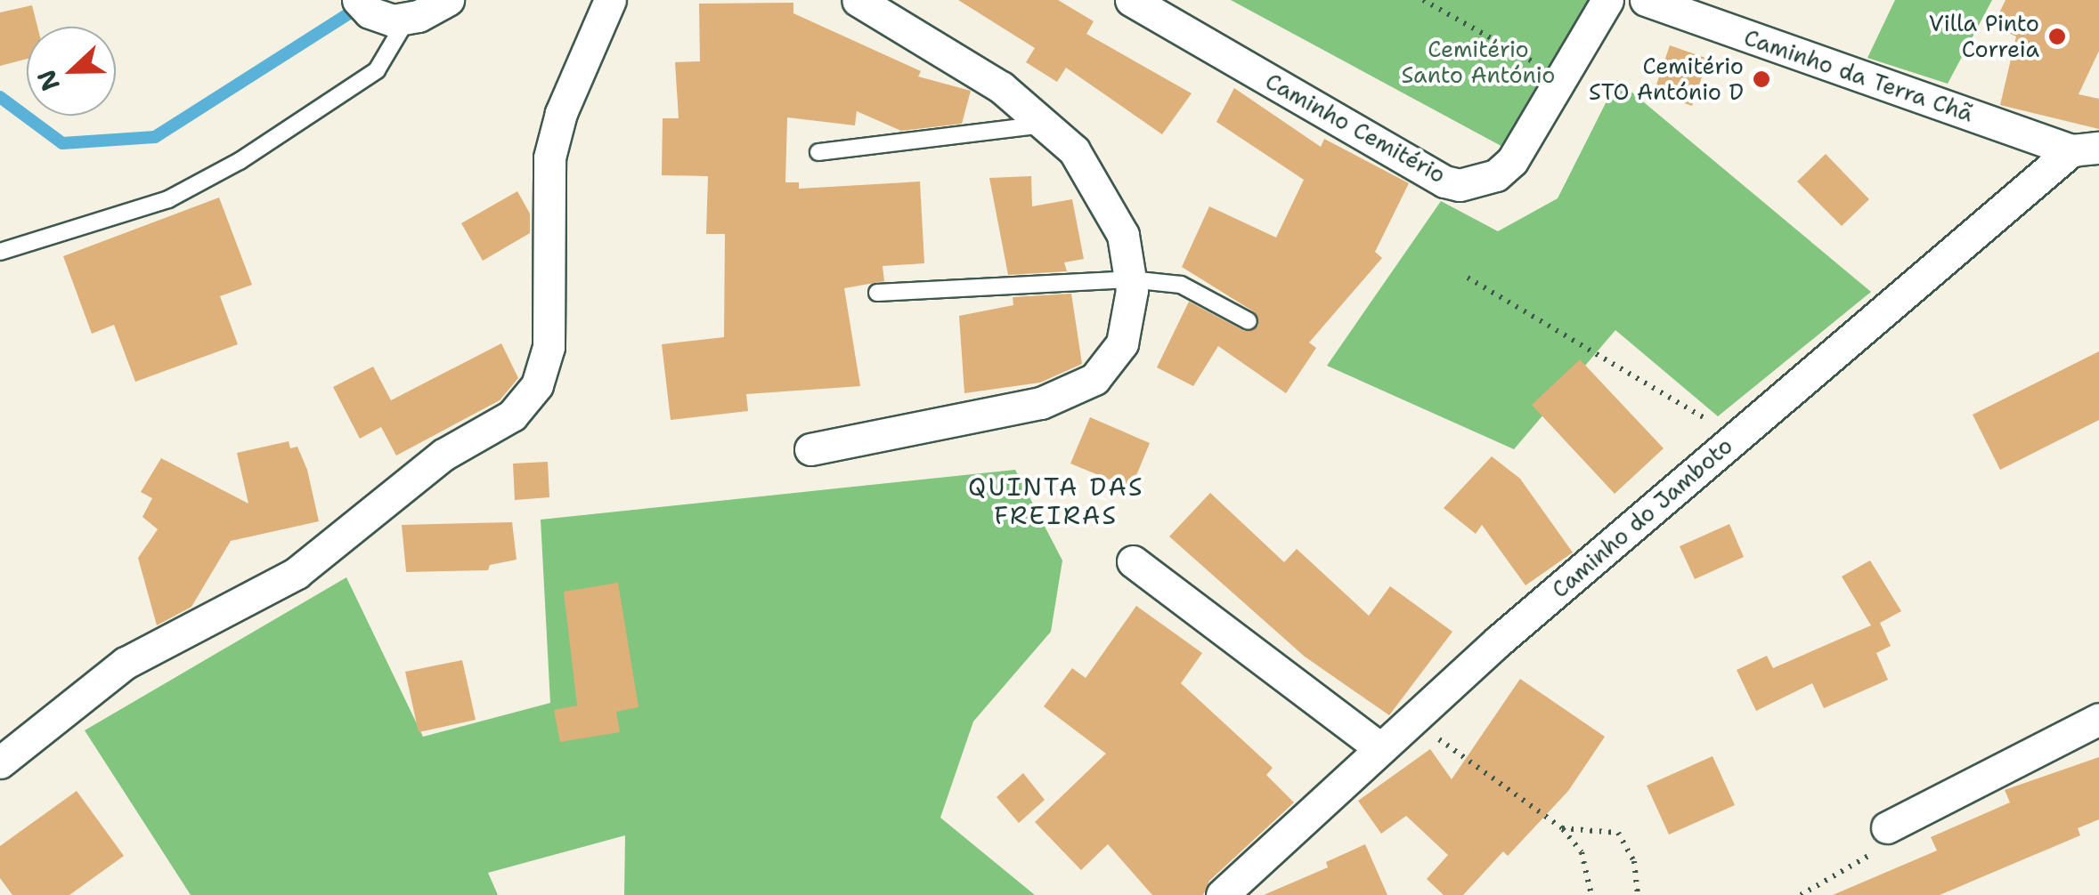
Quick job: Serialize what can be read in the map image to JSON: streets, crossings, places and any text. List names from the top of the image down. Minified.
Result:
{"streets":{"street":["Caminho da Terra Chã","Caminho Cemitério","Caminho do Jamboto"]},"crossings":[["Caminho da Terra Chã","Caminho do Jamboto"]],"districts":["QUINTA DAS FREIRAS"],"parks":["Cemitério Santo António"],"places":["Villa Pinto Correia","Cemitério STO António D"],"north":"left"}
